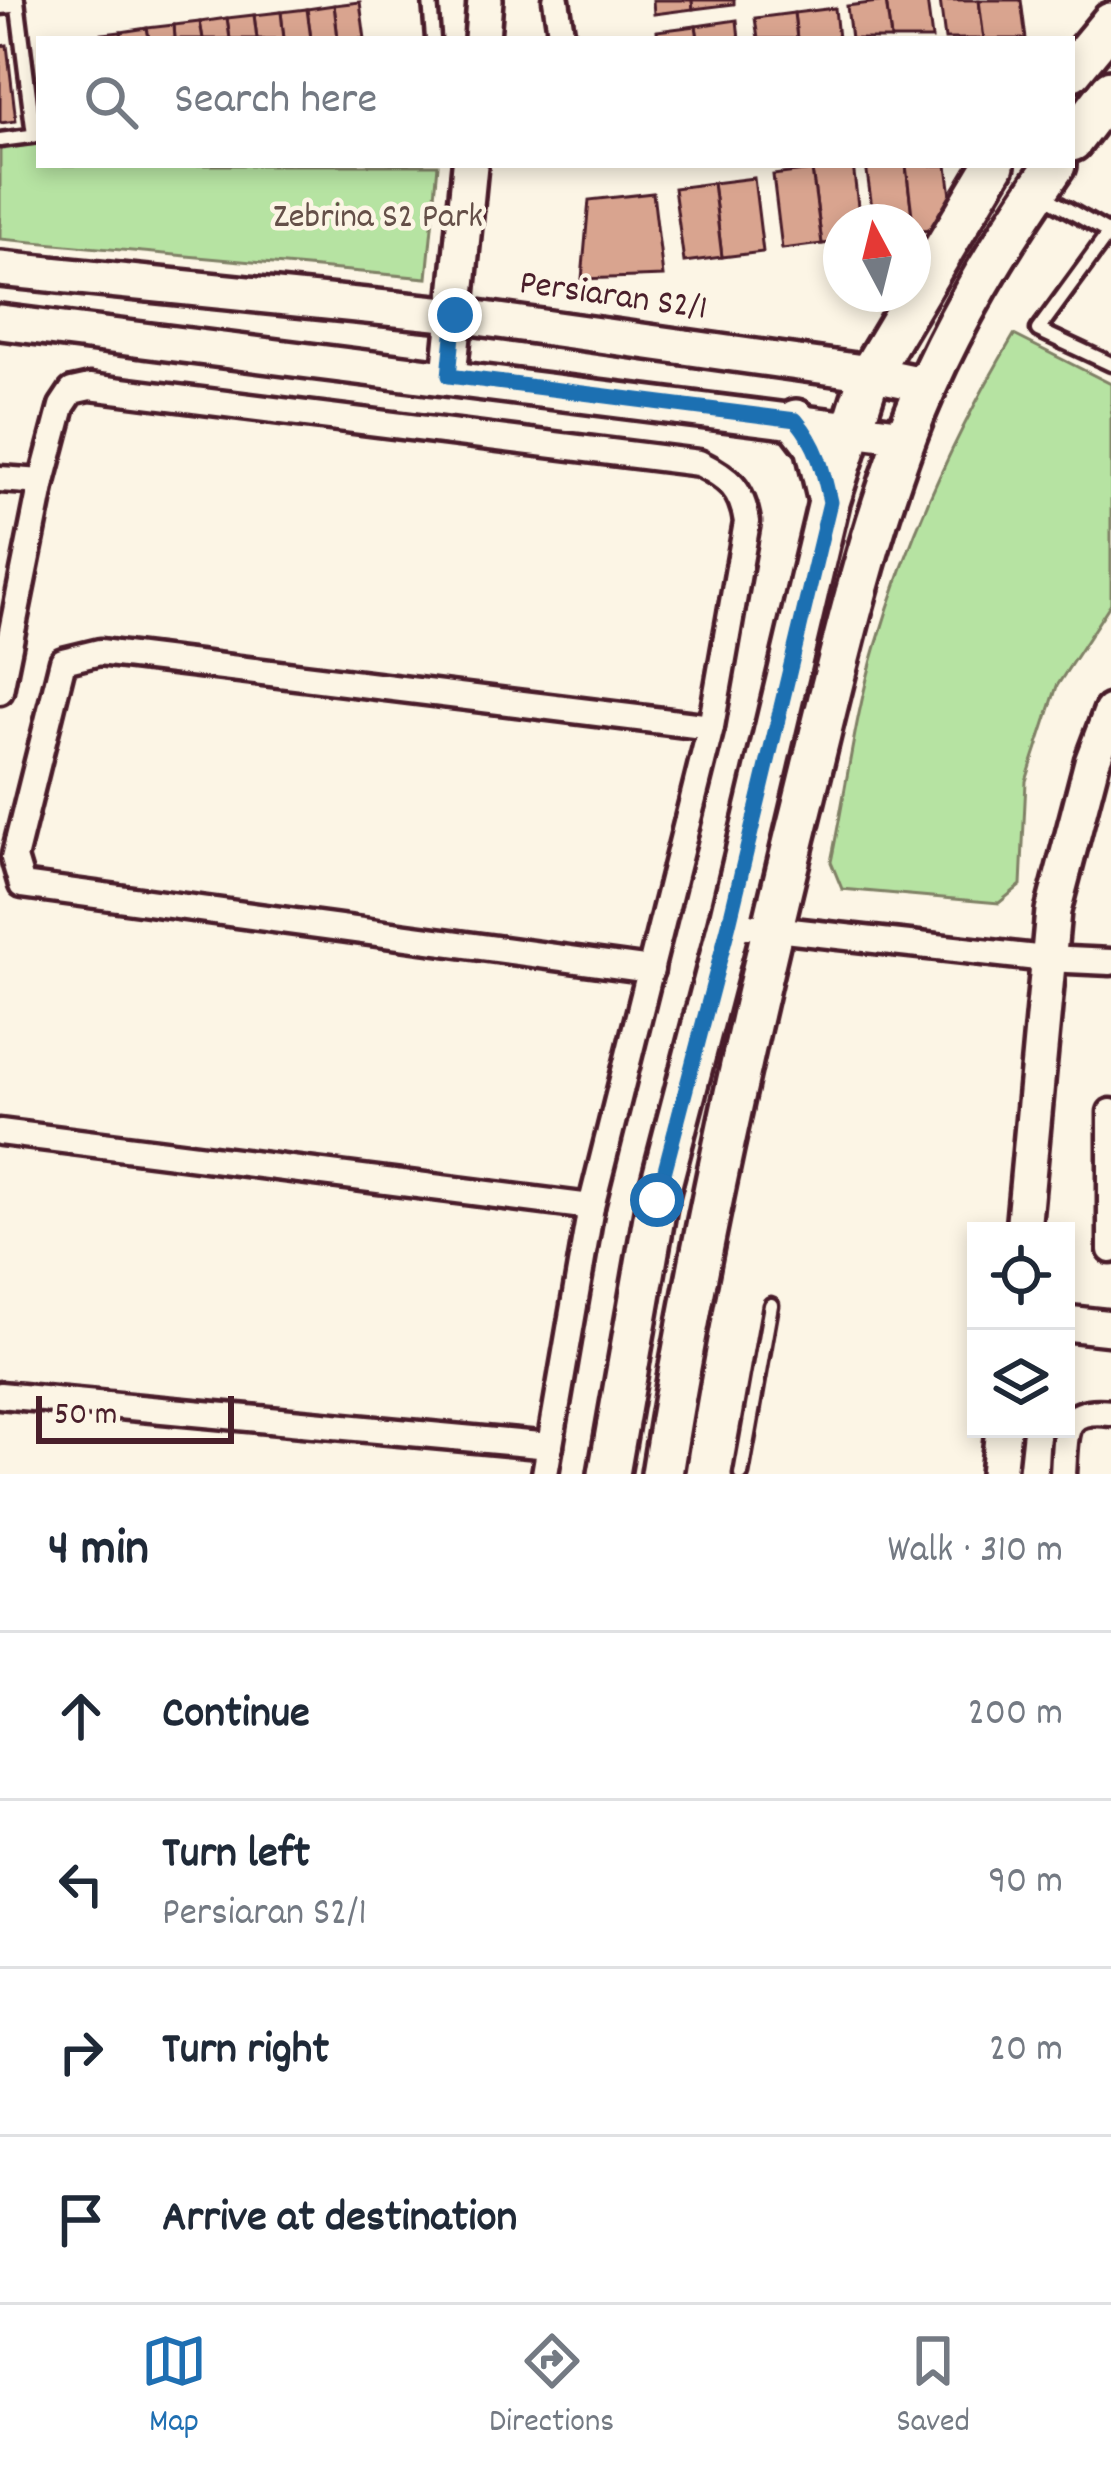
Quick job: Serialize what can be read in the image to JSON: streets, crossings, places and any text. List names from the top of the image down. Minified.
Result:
{"streets":{"street":["Persiaran S2/1"]},"parks":["Zebrina S2 Park"],"scale_bar":"50 m","north":"top","page":{"search":"Search here","scale":"50 m","heading":["4 min","Walk · 310 m"],"list":[["Continue","200 m"],["Turn left","Persiaran S2/1","90 m"],["Turn right","20 m"],"Arrive at destination"],"nav":["Map","Directions","Saved"]}}
